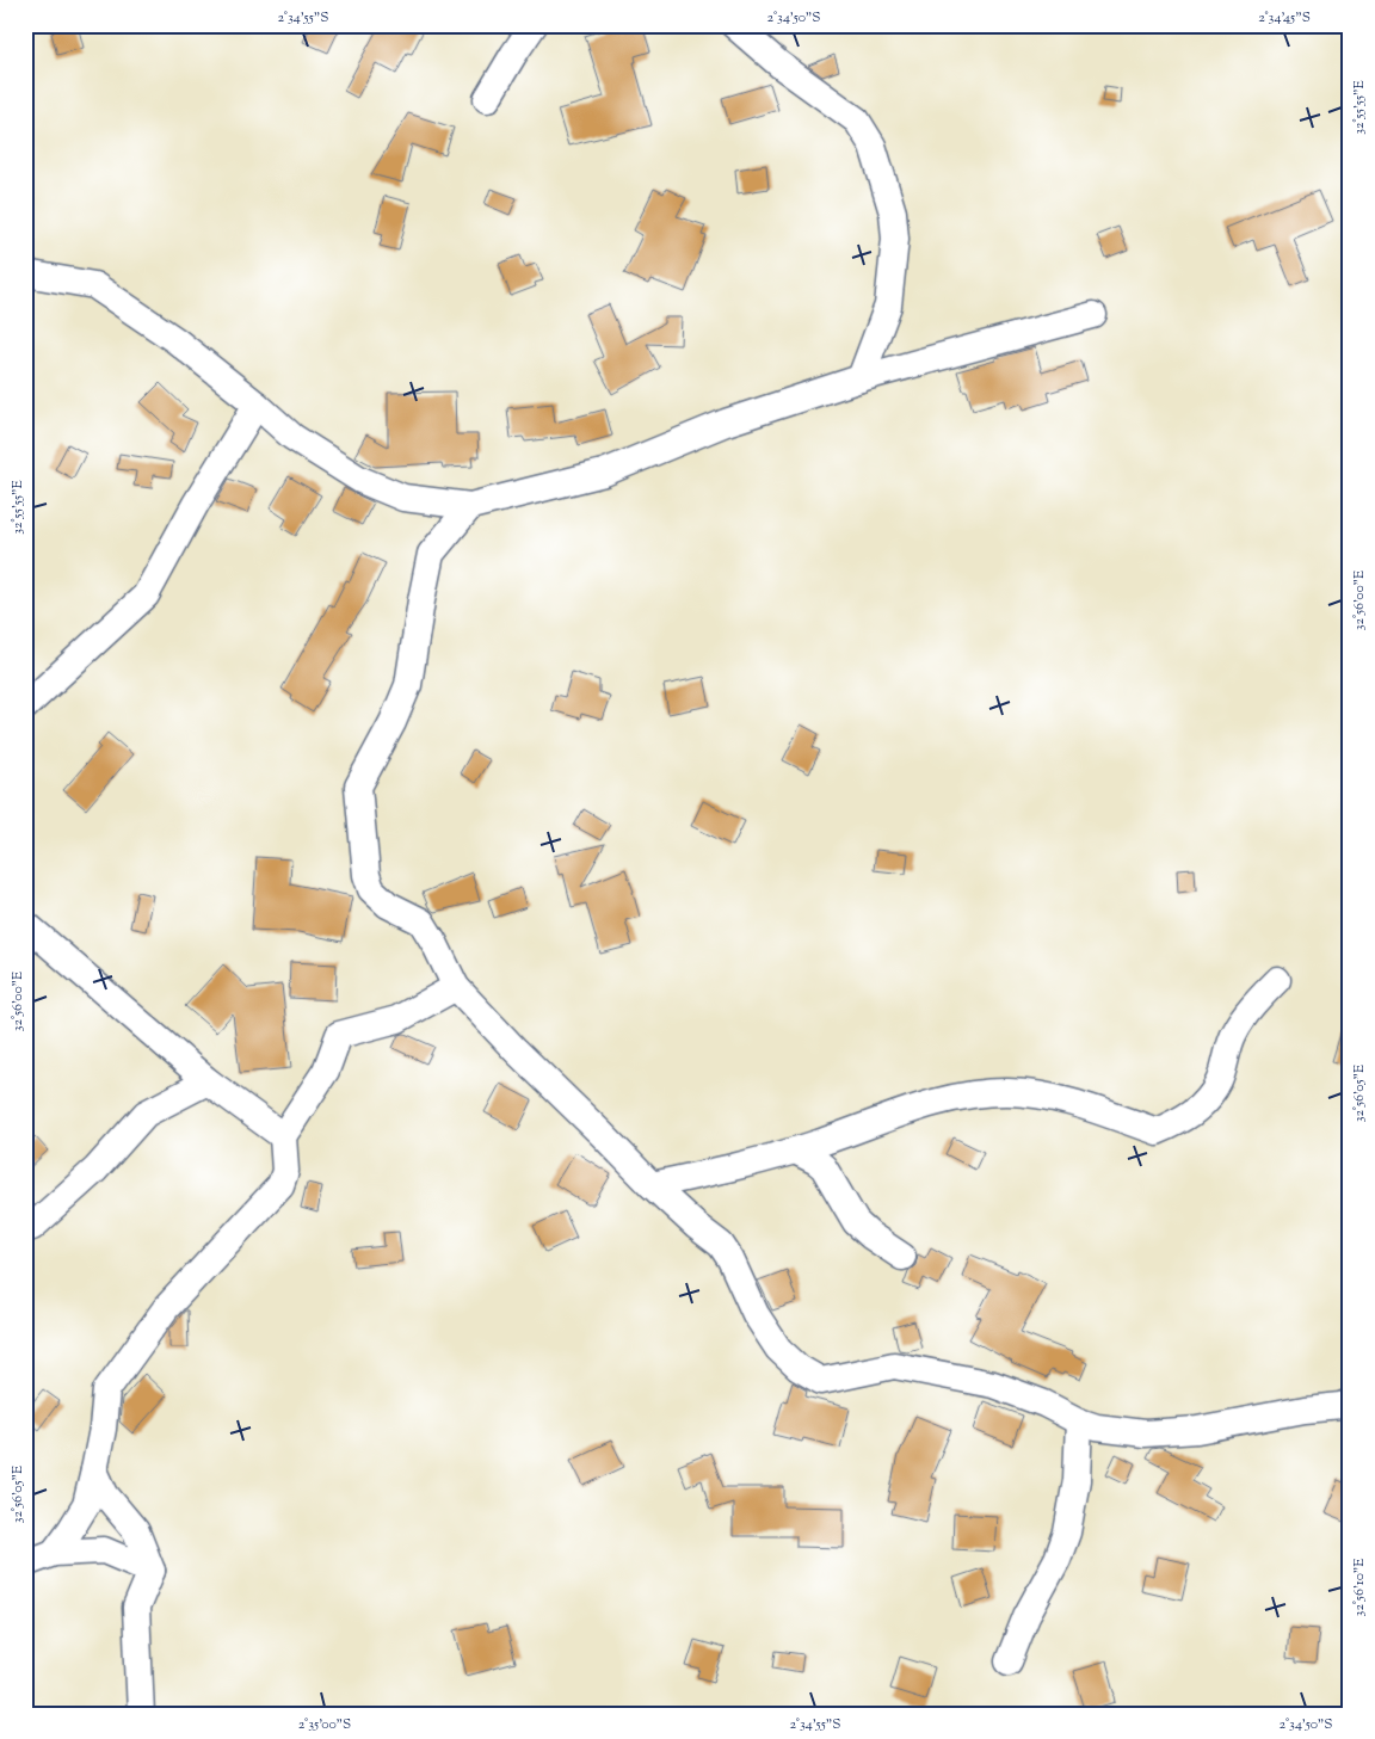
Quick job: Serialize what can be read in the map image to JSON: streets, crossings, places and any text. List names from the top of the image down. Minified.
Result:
{"coordinates":["2°34'55\"S","2°34'50\"S","2°34'45\"S","32°55'55\"E","32°56'00\"E","32°56'05\"E","32°56'10\"E","2°35'00\"S"]}
